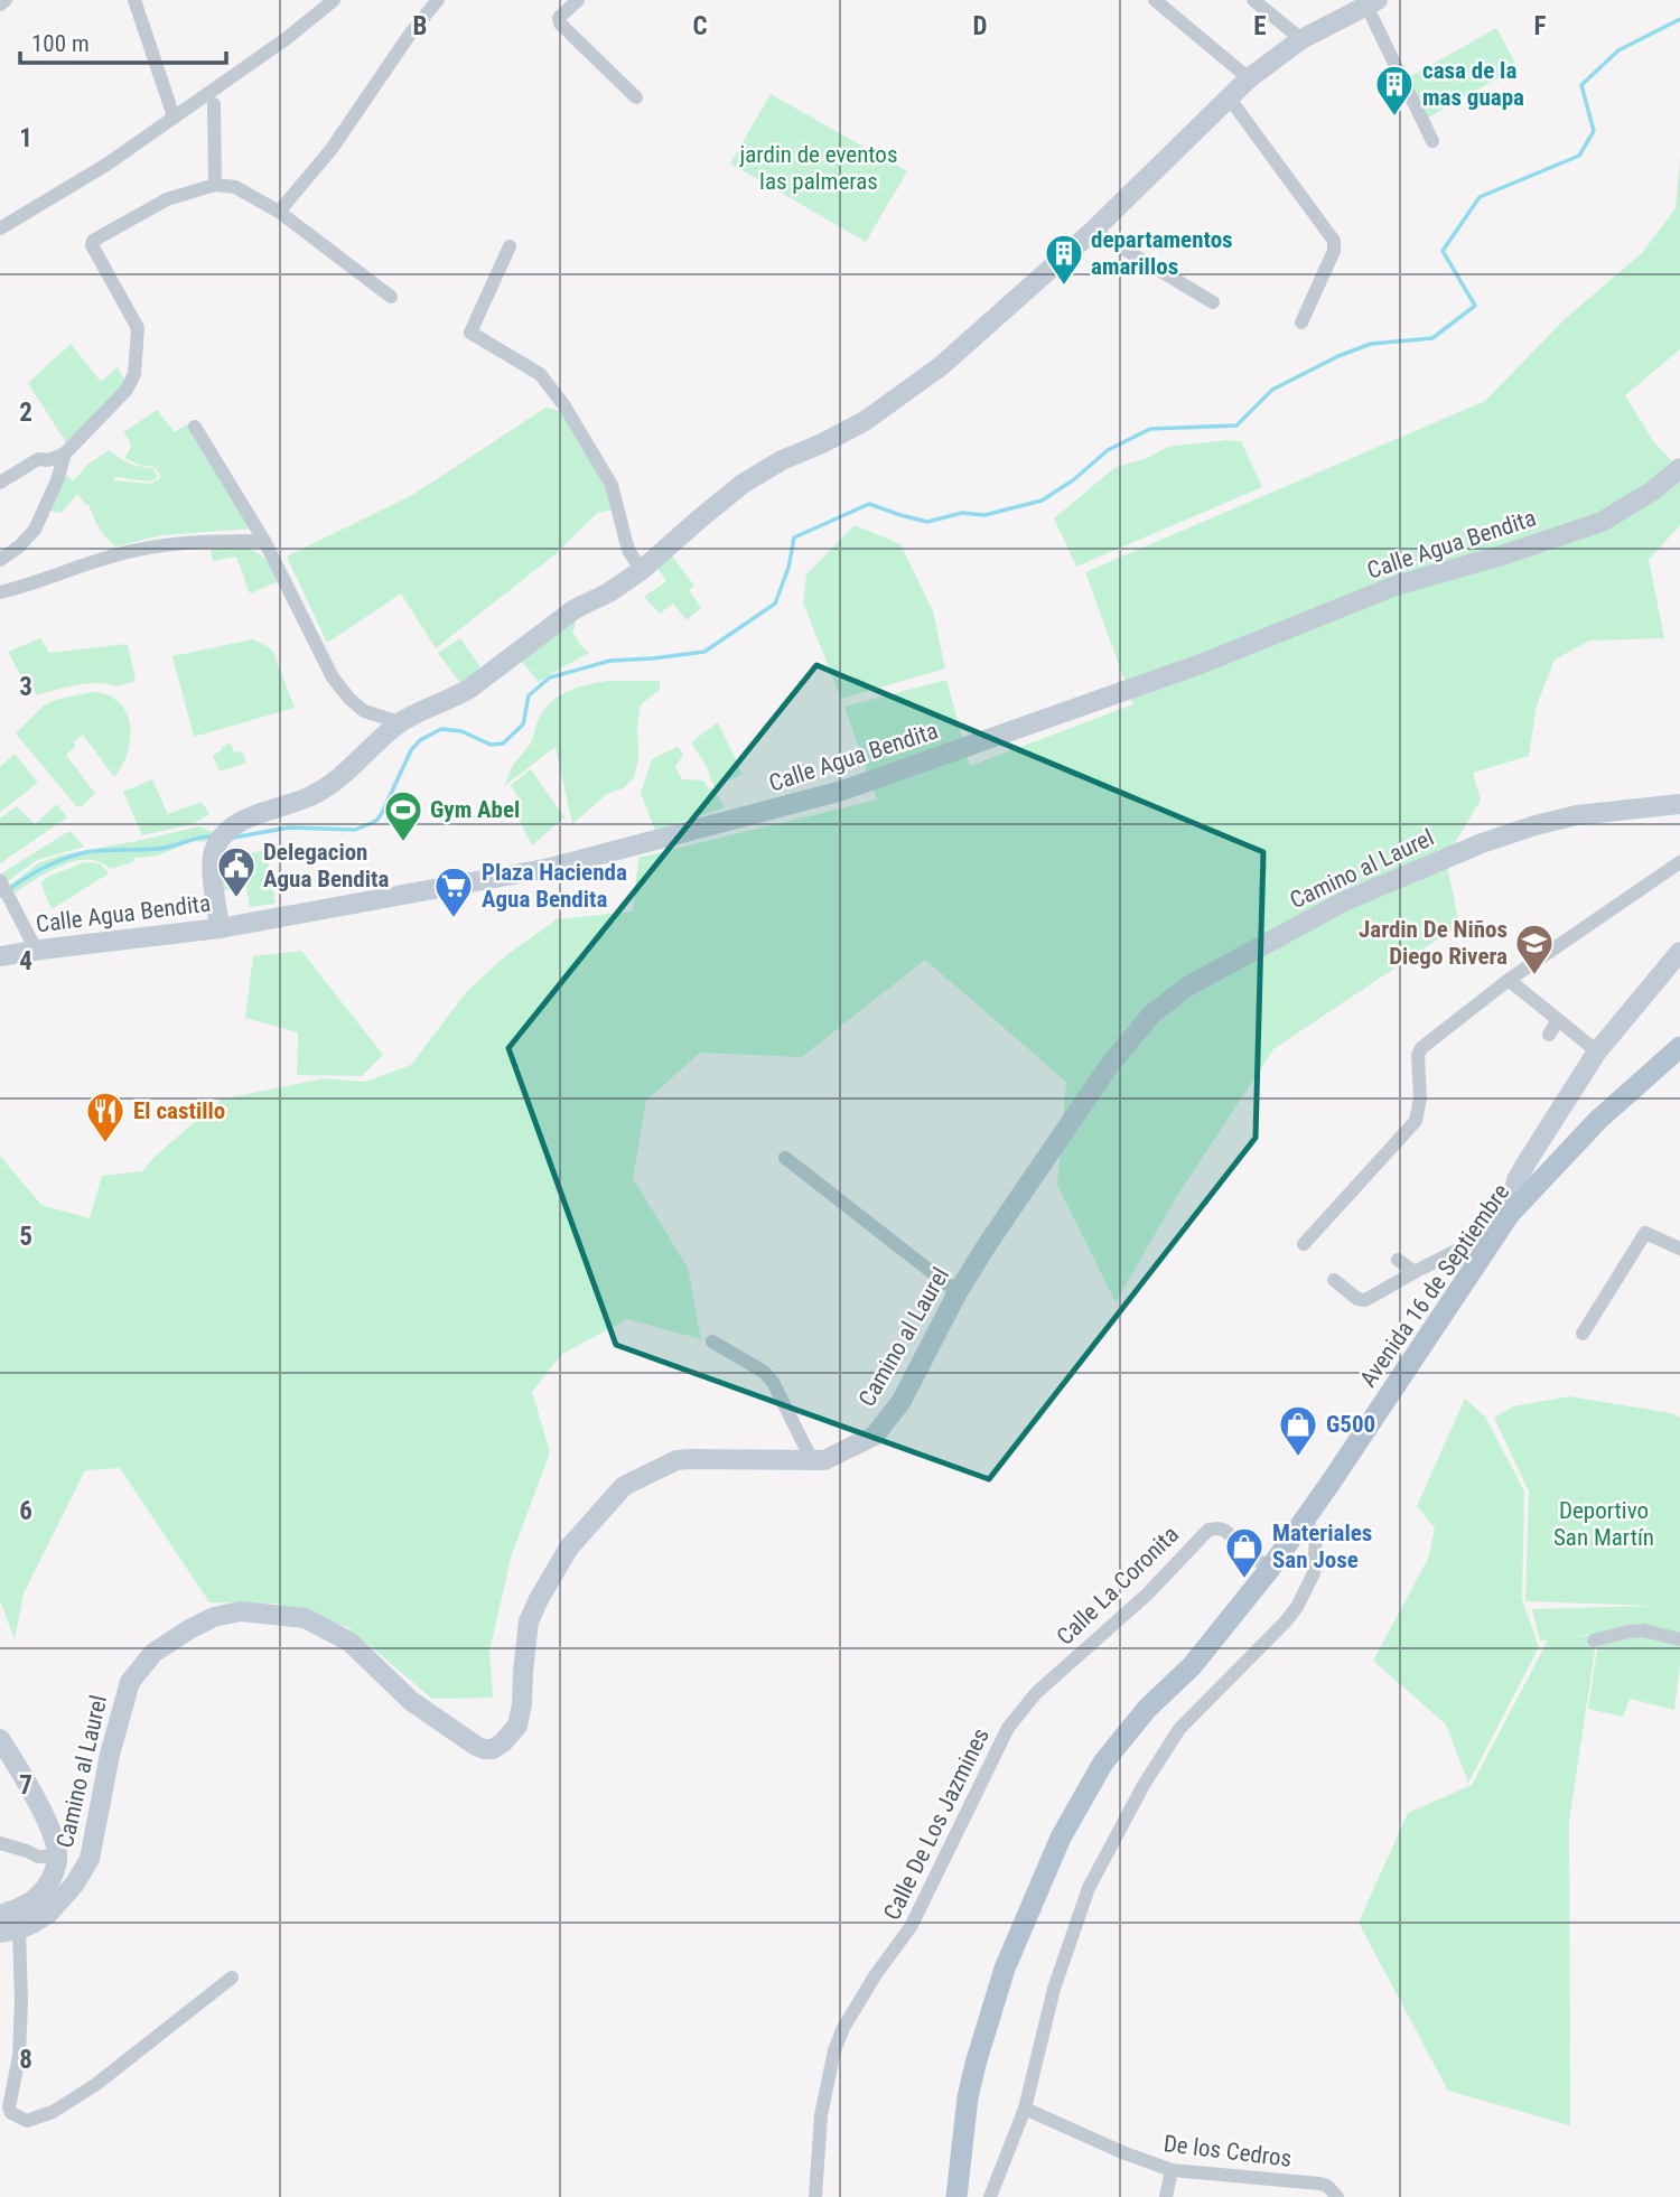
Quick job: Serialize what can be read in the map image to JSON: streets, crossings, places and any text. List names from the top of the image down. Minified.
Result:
{"streets":{"main road":["Calle Agua Bendita","Camino al Laurel","Avenida 16 de Septiembre"],"street":["Calle La Coronita","Calle De Los Jazmines","De los Cedros"]},"crossings":[["Avenida 16 de Septiembre","Calle La Coronita"],["Calle La Coronita","Calle De Los Jazmines"]],"parks":["jardin de eventos las palmeras","Deportivo San Martín"],"places":{"building":["casa de la mas guapa","departamentos amarillos"],"sports":["Gym Abel"],"public building":["Delegacion Agua Bendita"],"supermarket":["Plaza Hacienda Agua Bendita"],"school or university":["Jardin De Niños Diego Rivera"],"restaurant":["El castillo"],"shop":["G500","Materiales San Jose"]},"scale_bar":"100 m","grid":{"columns":["B","C","D","E","F"],"rows":["1","2","3","4","5","6","7","8"]}}
